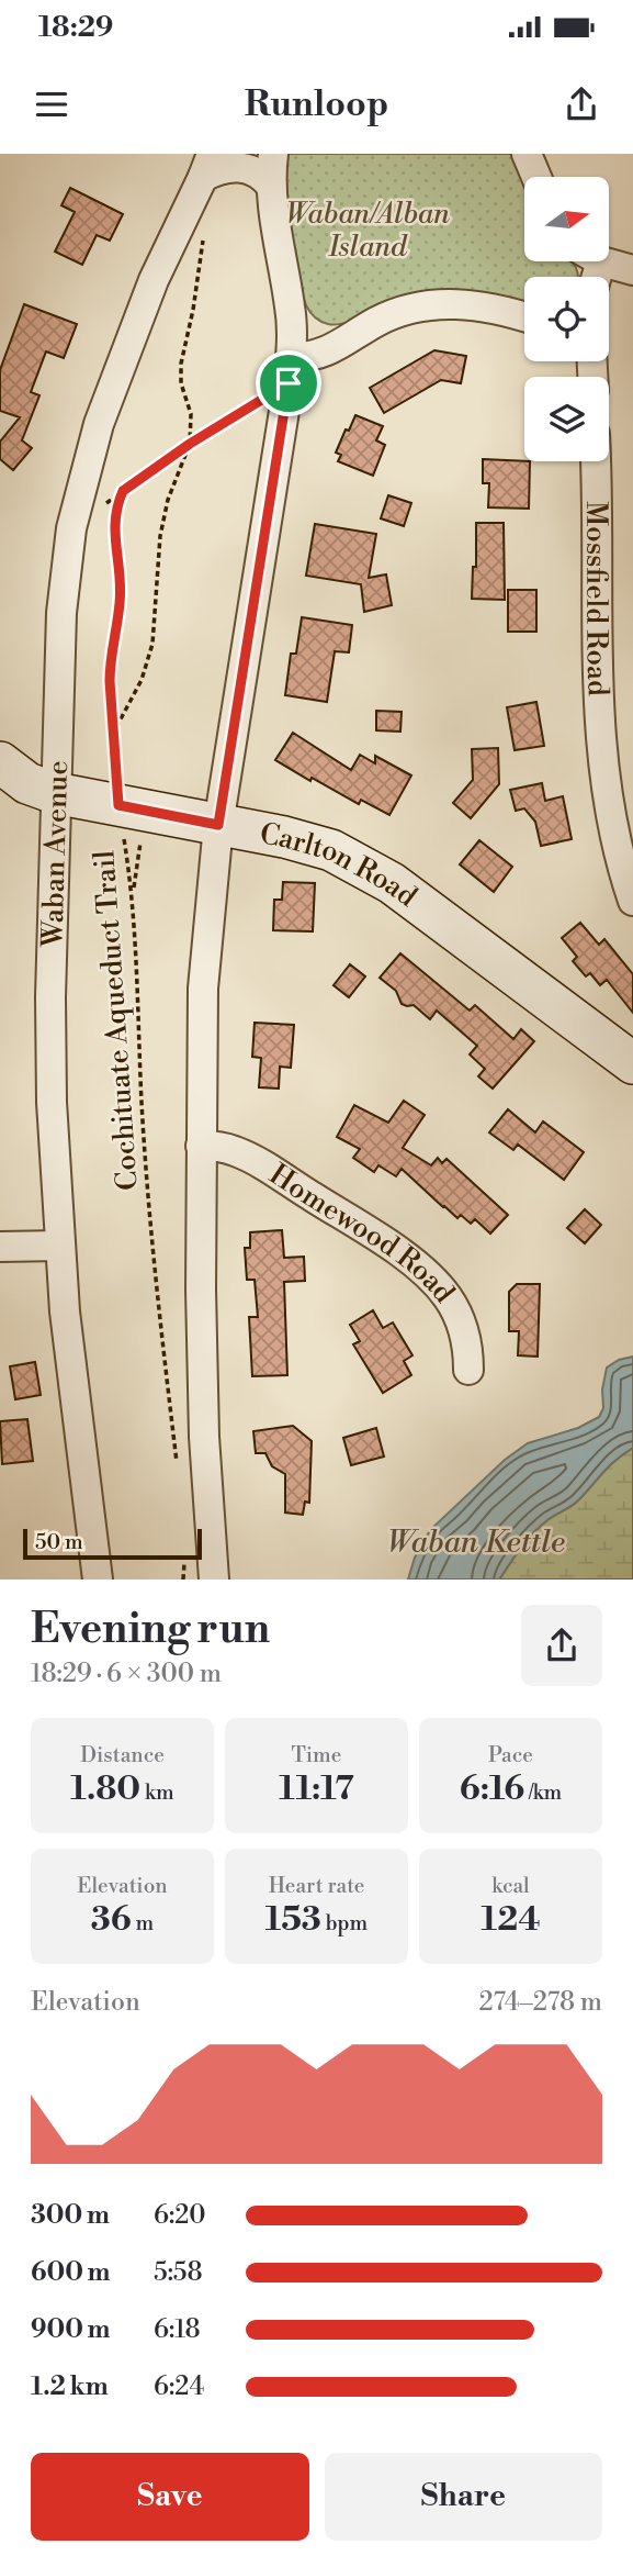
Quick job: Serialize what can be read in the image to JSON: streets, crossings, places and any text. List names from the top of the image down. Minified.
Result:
{"streets":{"street":["Mossfield Road","Waban Avenue","Carlton Road","Homewood Road"],"path":["Cochituate Aqueduct Trail"]},"crossings":[["Waban Avenue","Carlton Road"],["Carlton Road","Cochituate Aqueduct Trail"]],"water":["Waban Kettle"],"parks":["Waban/Alban Island"],"scale_bar":"50 m","north":"right","page":{"status":"18:29","header":"Runloop","scale":"50 m","heading":["Evening run","18:29 · 6 × 300 m"],"stats":[["Distance","1.80 km"],["Time","11:17"],["Pace","6:16 /km"],["Elevation","36 m"],["Heart rate","153 bpm"],["kcal","124"]],"chart":["Elevation","274–278 m"],"list":[{"name":"300 m","note":"6:20"},{"name":"600 m","note":"5:58"},{"name":"900 m","note":"6:18"},{"name":"1.2 km","note":"6:24"}],"buttons":["Save","Share"]}}
